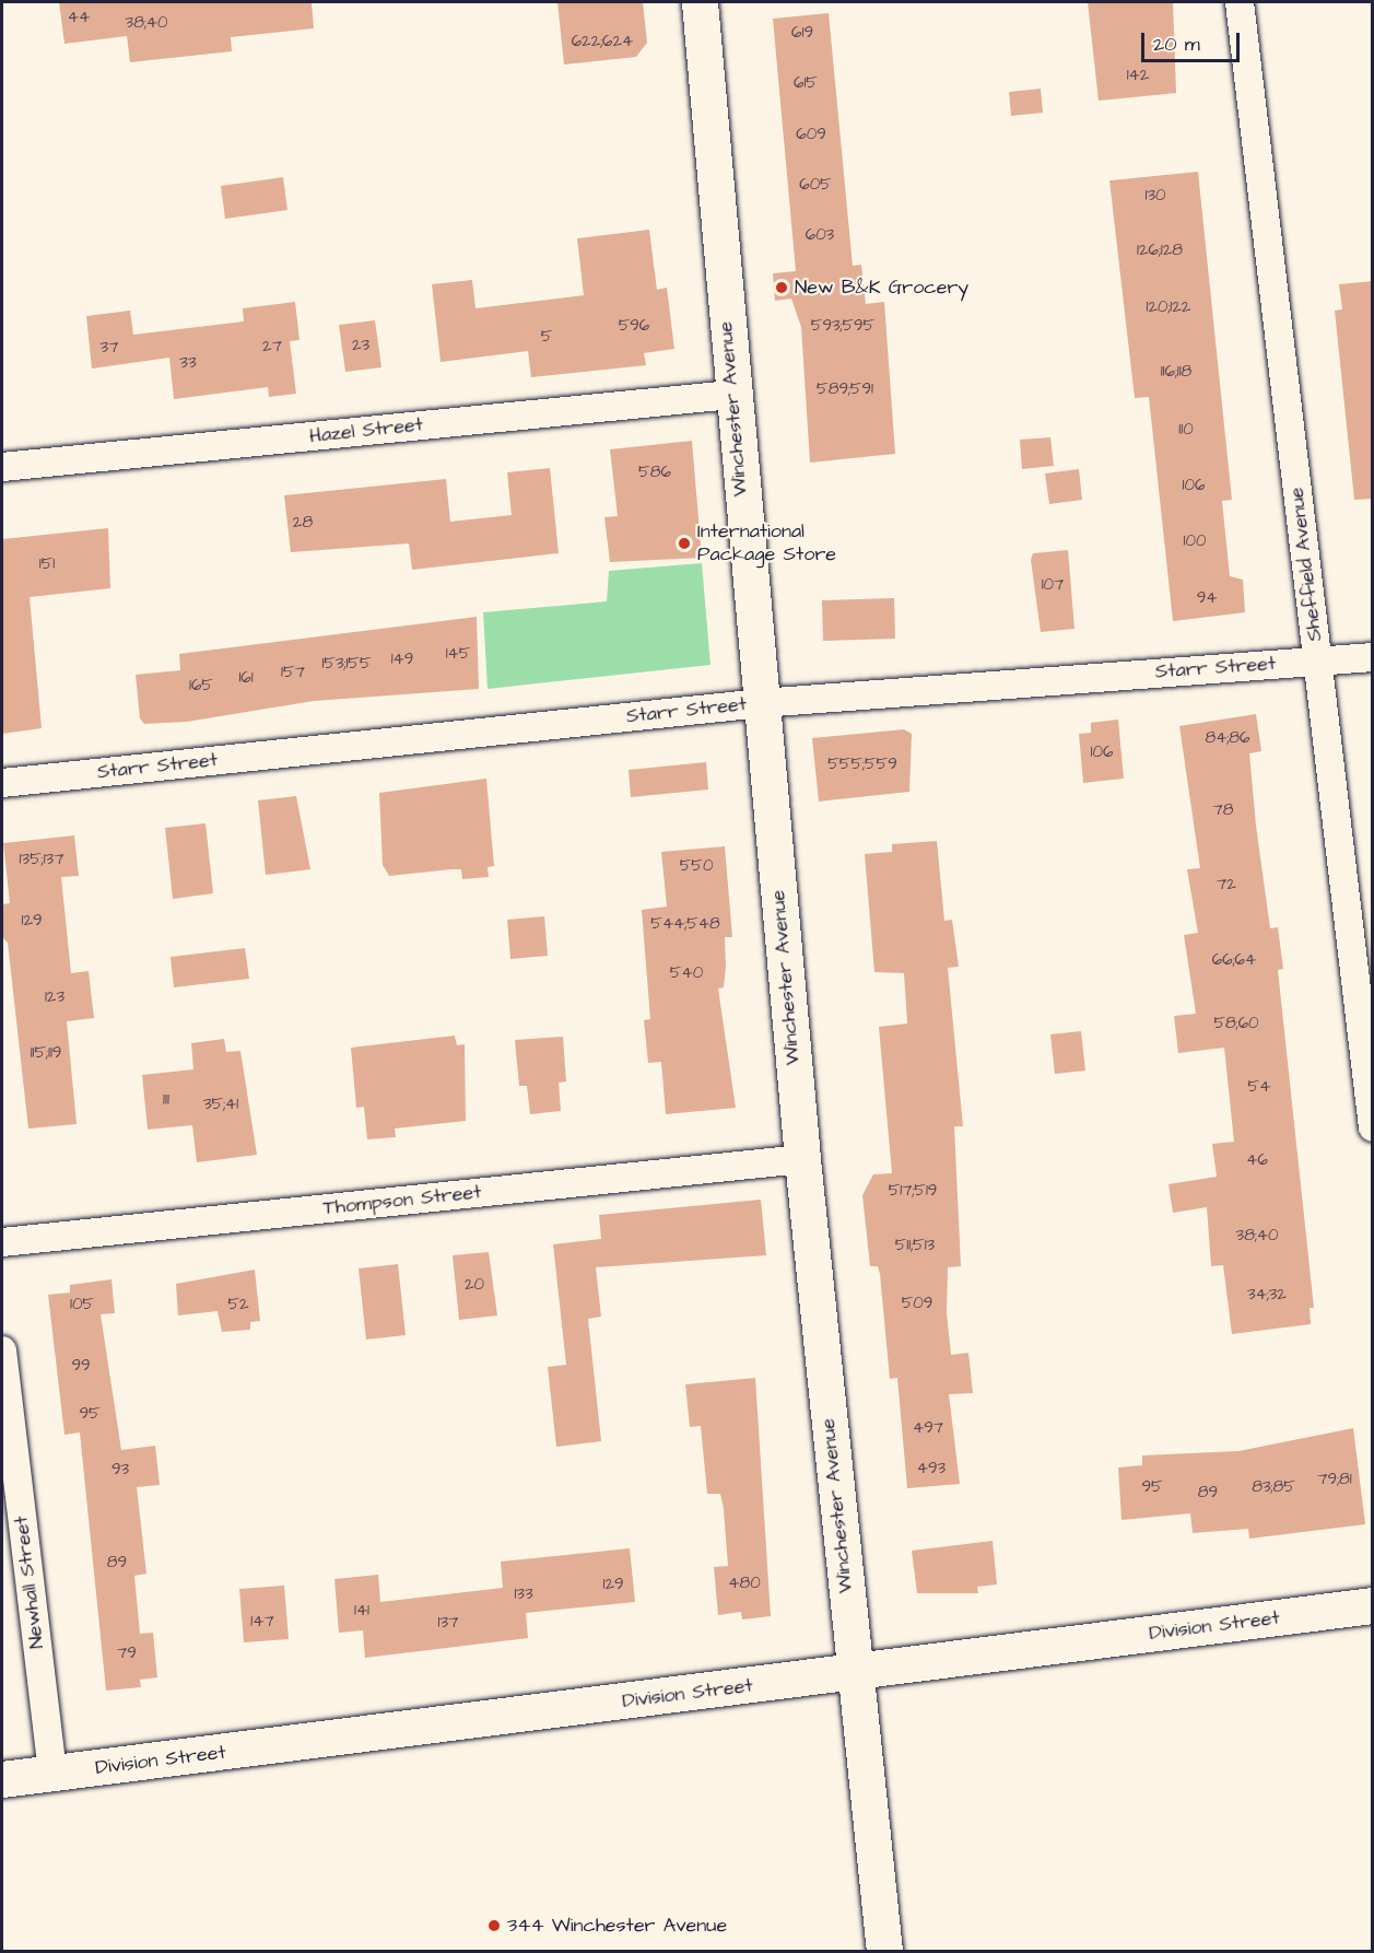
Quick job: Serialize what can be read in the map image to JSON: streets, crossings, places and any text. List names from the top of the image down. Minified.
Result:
{"streets":{"street":["Winchester Avenue","Hazel Street","Sheffield Avenue","Starr Street","Thompson Street","Newhall Street","Division Street"]},"crossings":[["Winchester Avenue","Hazel Street"],["Winchester Avenue","Starr Street"],["Winchester Avenue","Thompson Street"],["Winchester Avenue","Division Street"],["Sheffield Avenue","Starr Street"],["Newhall Street","Division Street"]],"places":["New B&K Grocery","International Package Store","344 Winchester Avenue"],"house_numbers":["44","38;40","619","622;624","142","615","609","605","130","603","126;128","120;122","596","593;595","5","23","27","37","33","116;118","589;591","110","586","106","28","100","151","107","94","145","149","153;155","157","161","165","84;86","106","555;559","78","135;137","550","72","129","544;548","66;64","540","123","58;60","115;119","54","111","35;41","46","517;519","38;40","511;513","20","34;32","509","105","52","99","95","497","493","93","79;81","95","83;85","89","89","480","129","133","141","147","137","79"],"scale_bar":"20 m"}
